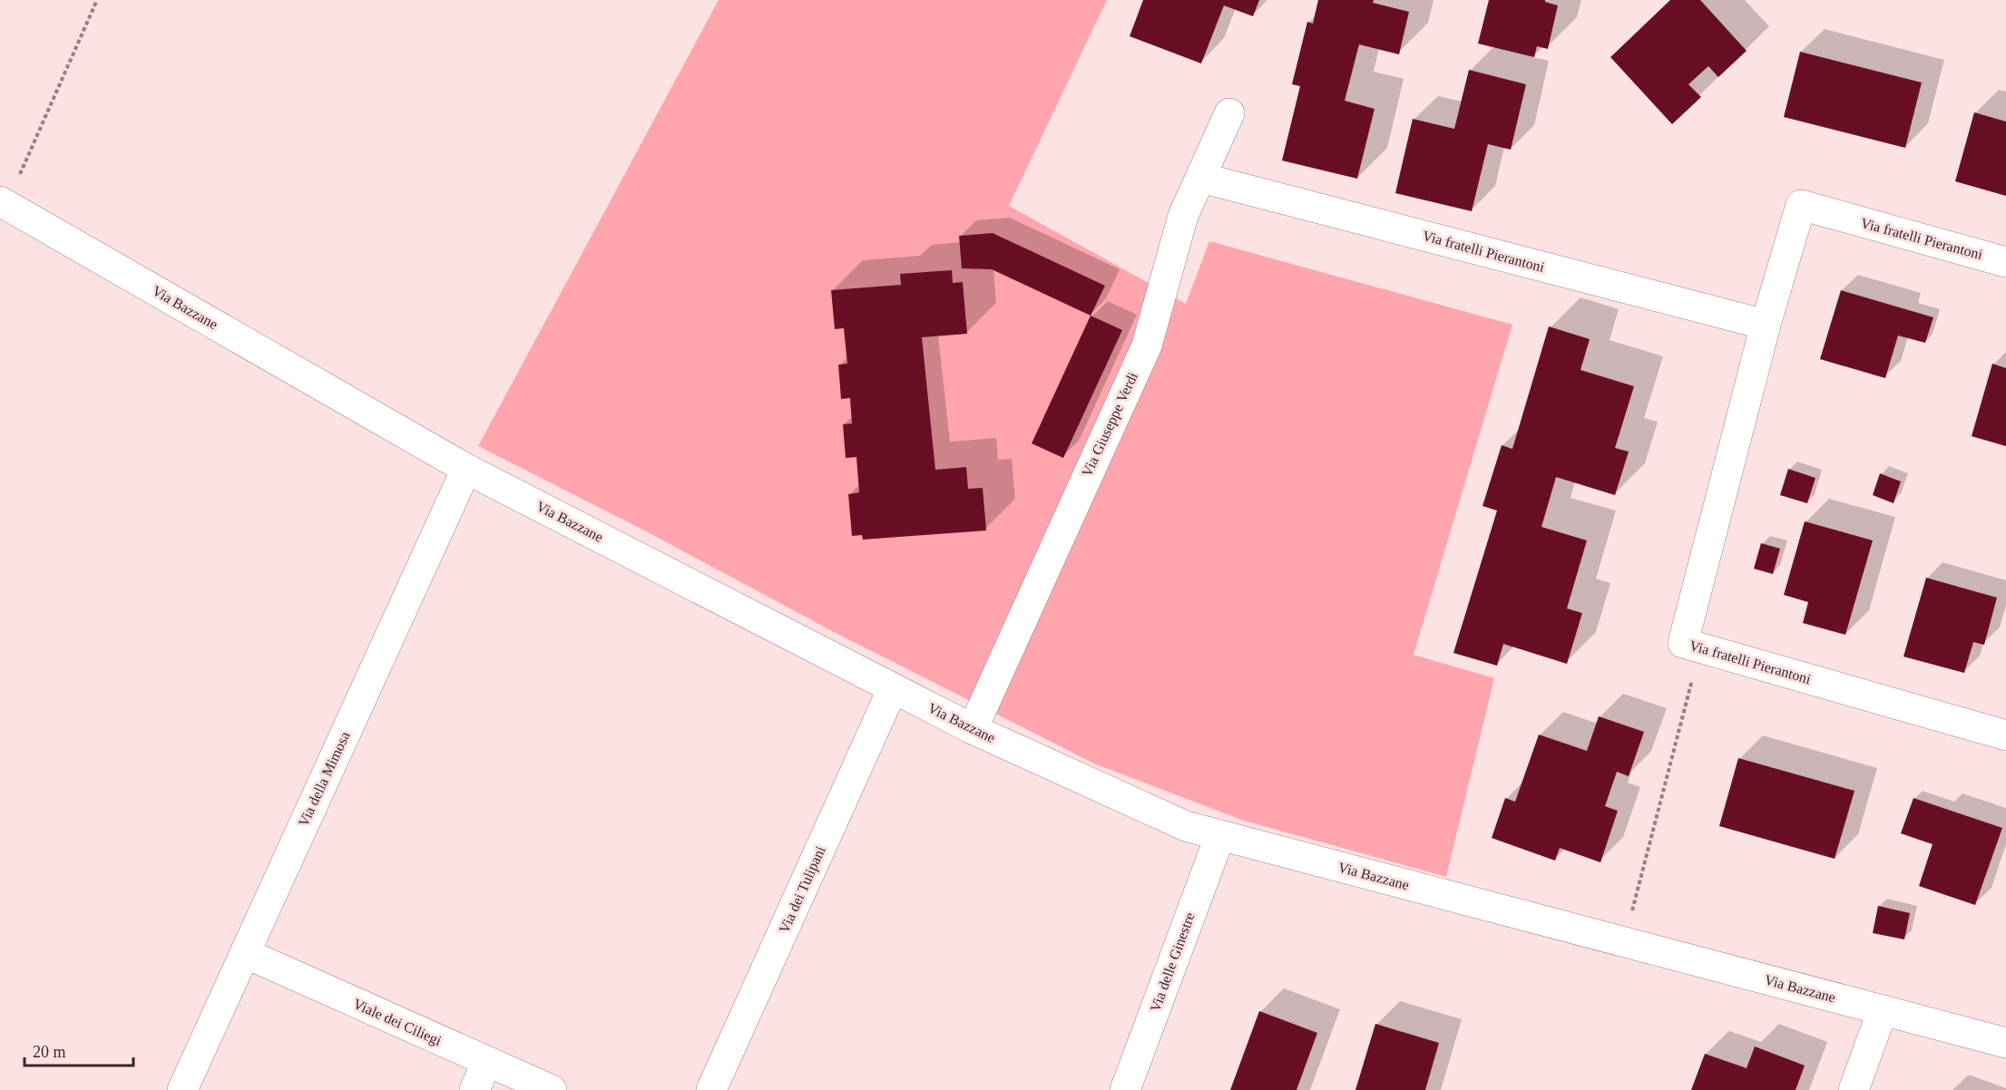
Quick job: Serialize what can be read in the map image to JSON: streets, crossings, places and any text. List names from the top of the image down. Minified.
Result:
{"streets":{"street":["Via fratelli Pierantoni","Via Bazzane","Via Giuseppe Verdi","Via della Mimosa","Via dei Tulipani","Via delle Ginestre","Viale dei Ciliegi"]},"crossings":[["Via fratelli Pierantoni","Via Giuseppe Verdi"],["Via Bazzane","Via Giuseppe Verdi"],["Via Bazzane","Via della Mimosa"],["Via Bazzane","Via dei Tulipani"],["Via Bazzane","Via delle Ginestre"],["Via della Mimosa","Viale dei Ciliegi"]],"scale_bar":"20 m"}
